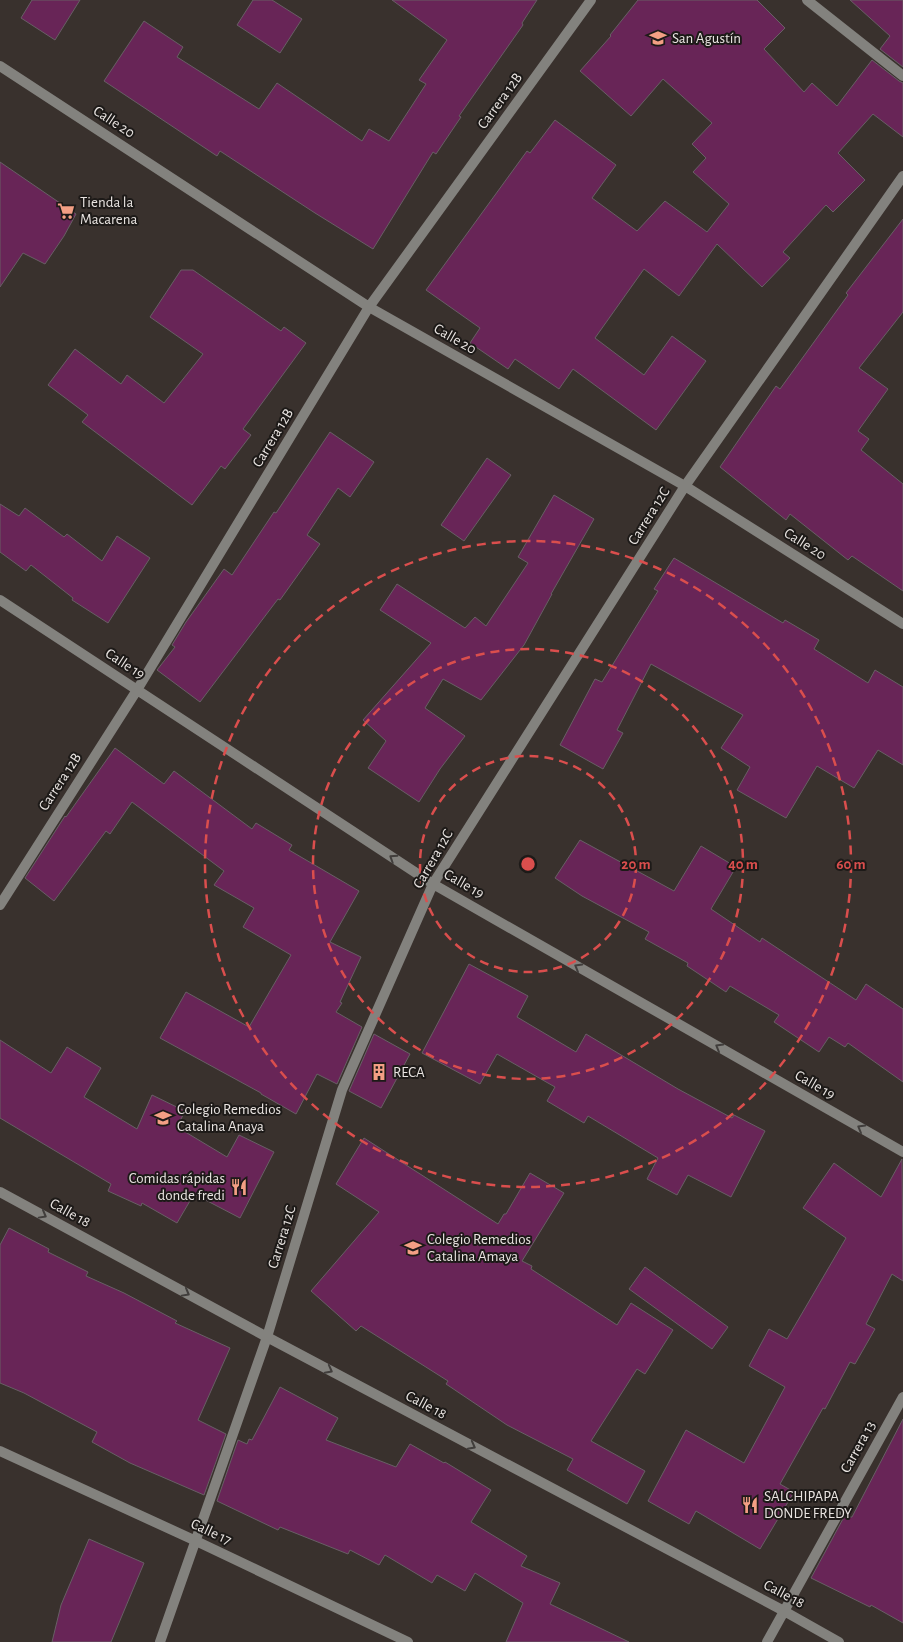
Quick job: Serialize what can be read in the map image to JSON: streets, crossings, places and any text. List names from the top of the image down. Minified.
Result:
{"streets":{"street":["Carrera 12B","Calle 20","Carrera 12C","Calle 19","Calle 18","Carrera 13","Calle 17"]},"crossings":[["Carrera 12B","Calle 20"],["Carrera 12B","Calle 19"],["Calle 20","Carrera 12C"],["Carrera 12C","Calle 19"],["Carrera 12C","Calle 18"],["Carrera 12C","Calle 17"],["Calle 18","Carrera 13"]],"one_way":["Calle 19","Calle 18"],"places":{"school or university":["San Agustín","Colegio Remedios Catalina Anaya","Colegio Remedios Catalina Amaya"],"supermarket":["Tienda la Macarena"],"building":["RECA"],"restaurant":["Comidas rápidas donde fredi","SALCHIPAPA DONDE FREDY"]},"rings":["20 m","40 m","60 m"]}
